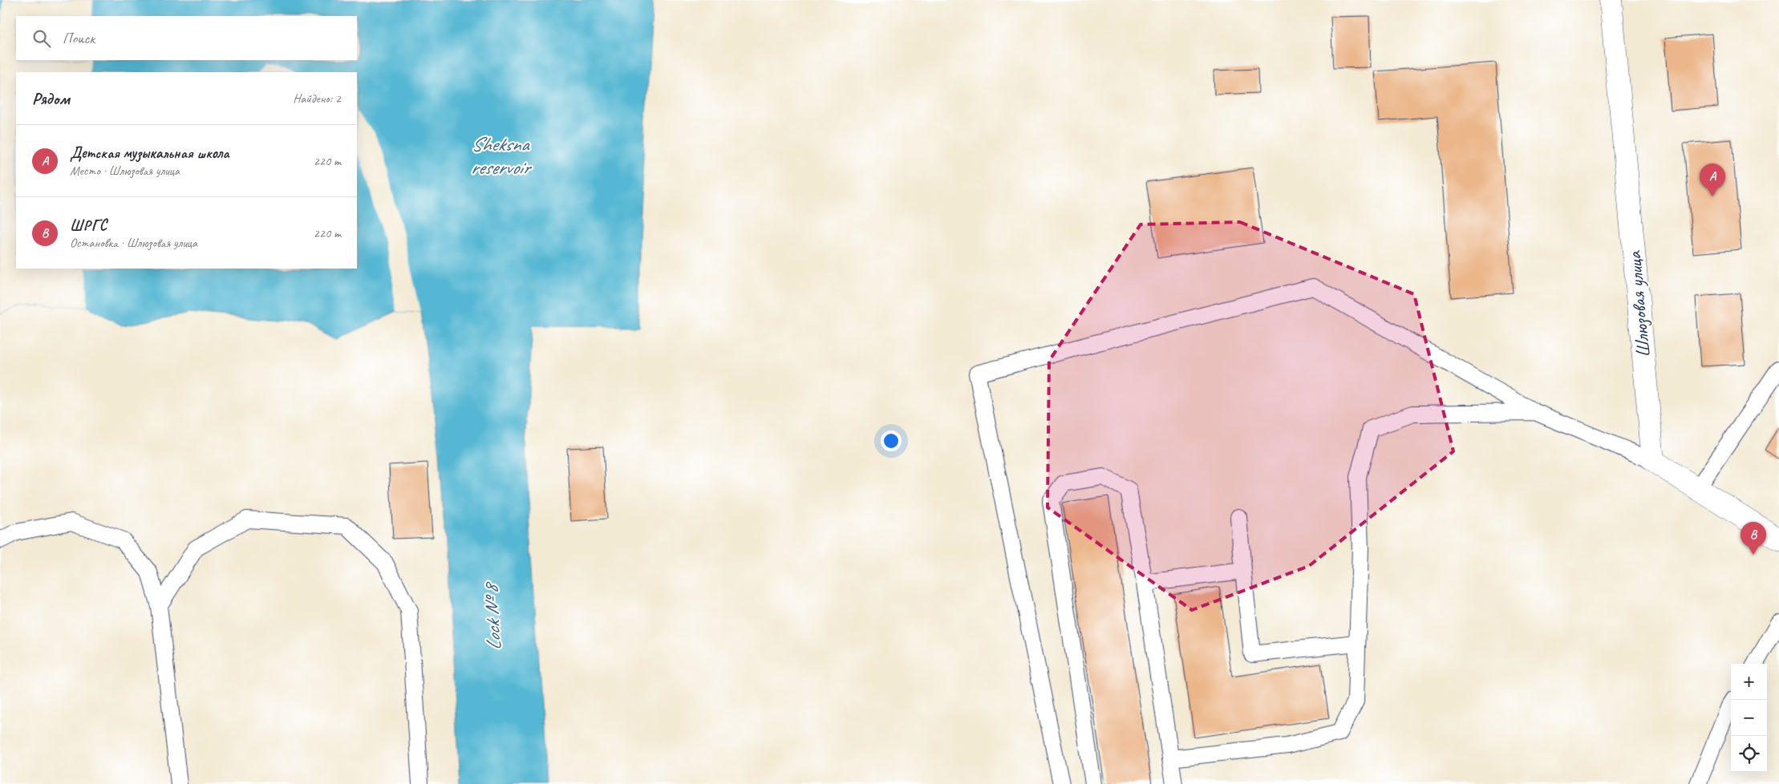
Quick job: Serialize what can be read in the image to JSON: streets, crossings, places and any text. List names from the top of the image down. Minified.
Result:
{"streets":{"street":["Шлюзовая улица"]},"water":["Sheksna reservoir","Lock № 8"],"page":{"search":"Поиск","heading":["Рядом","Найдено: 2"],"list":[{"mark":"A","name":"Детская музыкальная школа","note":"Место · Шлюзовая улица","value":"220 m"},{"mark":"B","name":"ШРГС","note":"Остановка · Шлюзовая улица","value":"220 m"}],"pins":["A","B"],"map_buttons":["+","−"]}}
